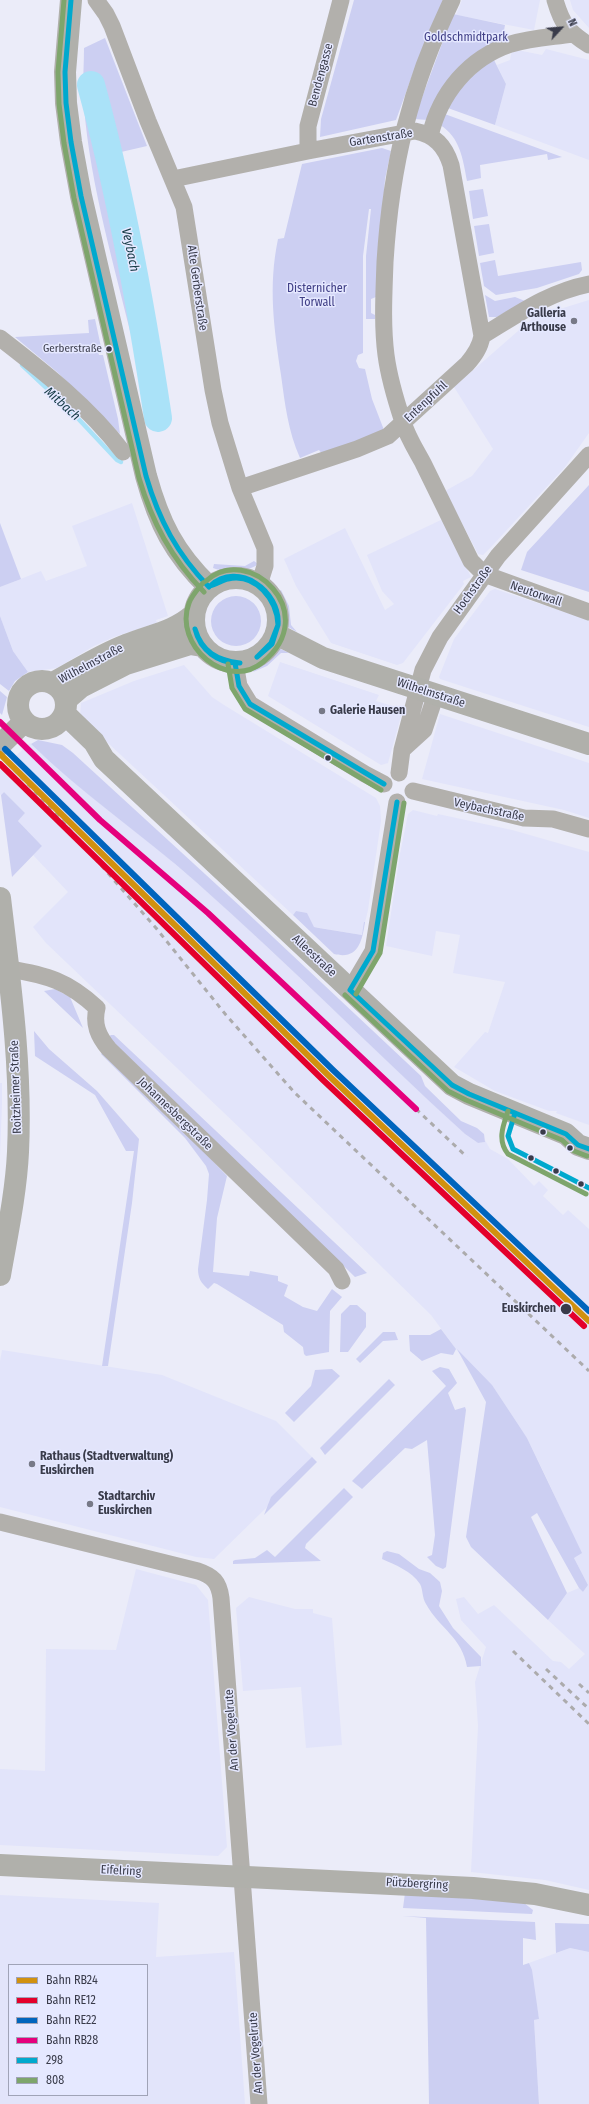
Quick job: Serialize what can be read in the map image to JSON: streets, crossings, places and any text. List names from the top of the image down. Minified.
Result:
{"streets":{"street":["Bendengasse","Gartenstraße","Alte Gerberstraße","Entenpfuhl","Hochstraße","Neutorwall","Wilhelmstraße","Veybachstraße","Alleestraße","Roitzheimer Straße","Johannesbergstraße","An der Vogelrute","Eifelring","Pützbergring"]},"crossings":[["Bendengasse","Gartenstraße"],["Gartenstraße","Alte Gerberstraße"],["Gartenstraße","Entenpfuhl"],["Alte Gerberstraße","Entenpfuhl"],["Alte Gerberstraße","Wilhelmstraße"],["Hochstraße","Neutorwall"],["Hochstraße","Wilhelmstraße"],["Hochstraße","Veybachstraße"],["Wilhelmstraße","Alleestraße"],["Roitzheimer Straße","Johannesbergstraße"],["An der Vogelrute","Eifelring"],["An der Vogelrute","Pützbergring"],["Eifelring","Pützbergring"]],"water":["Veybach","Mitbach"],"parks":["Goldschmidtpark","Disternicher Torwall"],"places":["Galleria Arthouse","Gerberstraße","Galerie Hausen","Euskirchen","Rathaus (Stadtverwaltung) Euskirchen","Stadtarchiv Euskirchen"],"lines":["transit line 298","transit line 808","rail line RB28","rail line RE22","rail line RB24","rail line RE12"],"legend":["Bahn RB24","Bahn RE12","Bahn RE22","Bahn RB28","298","808"],"north":"top right"}
